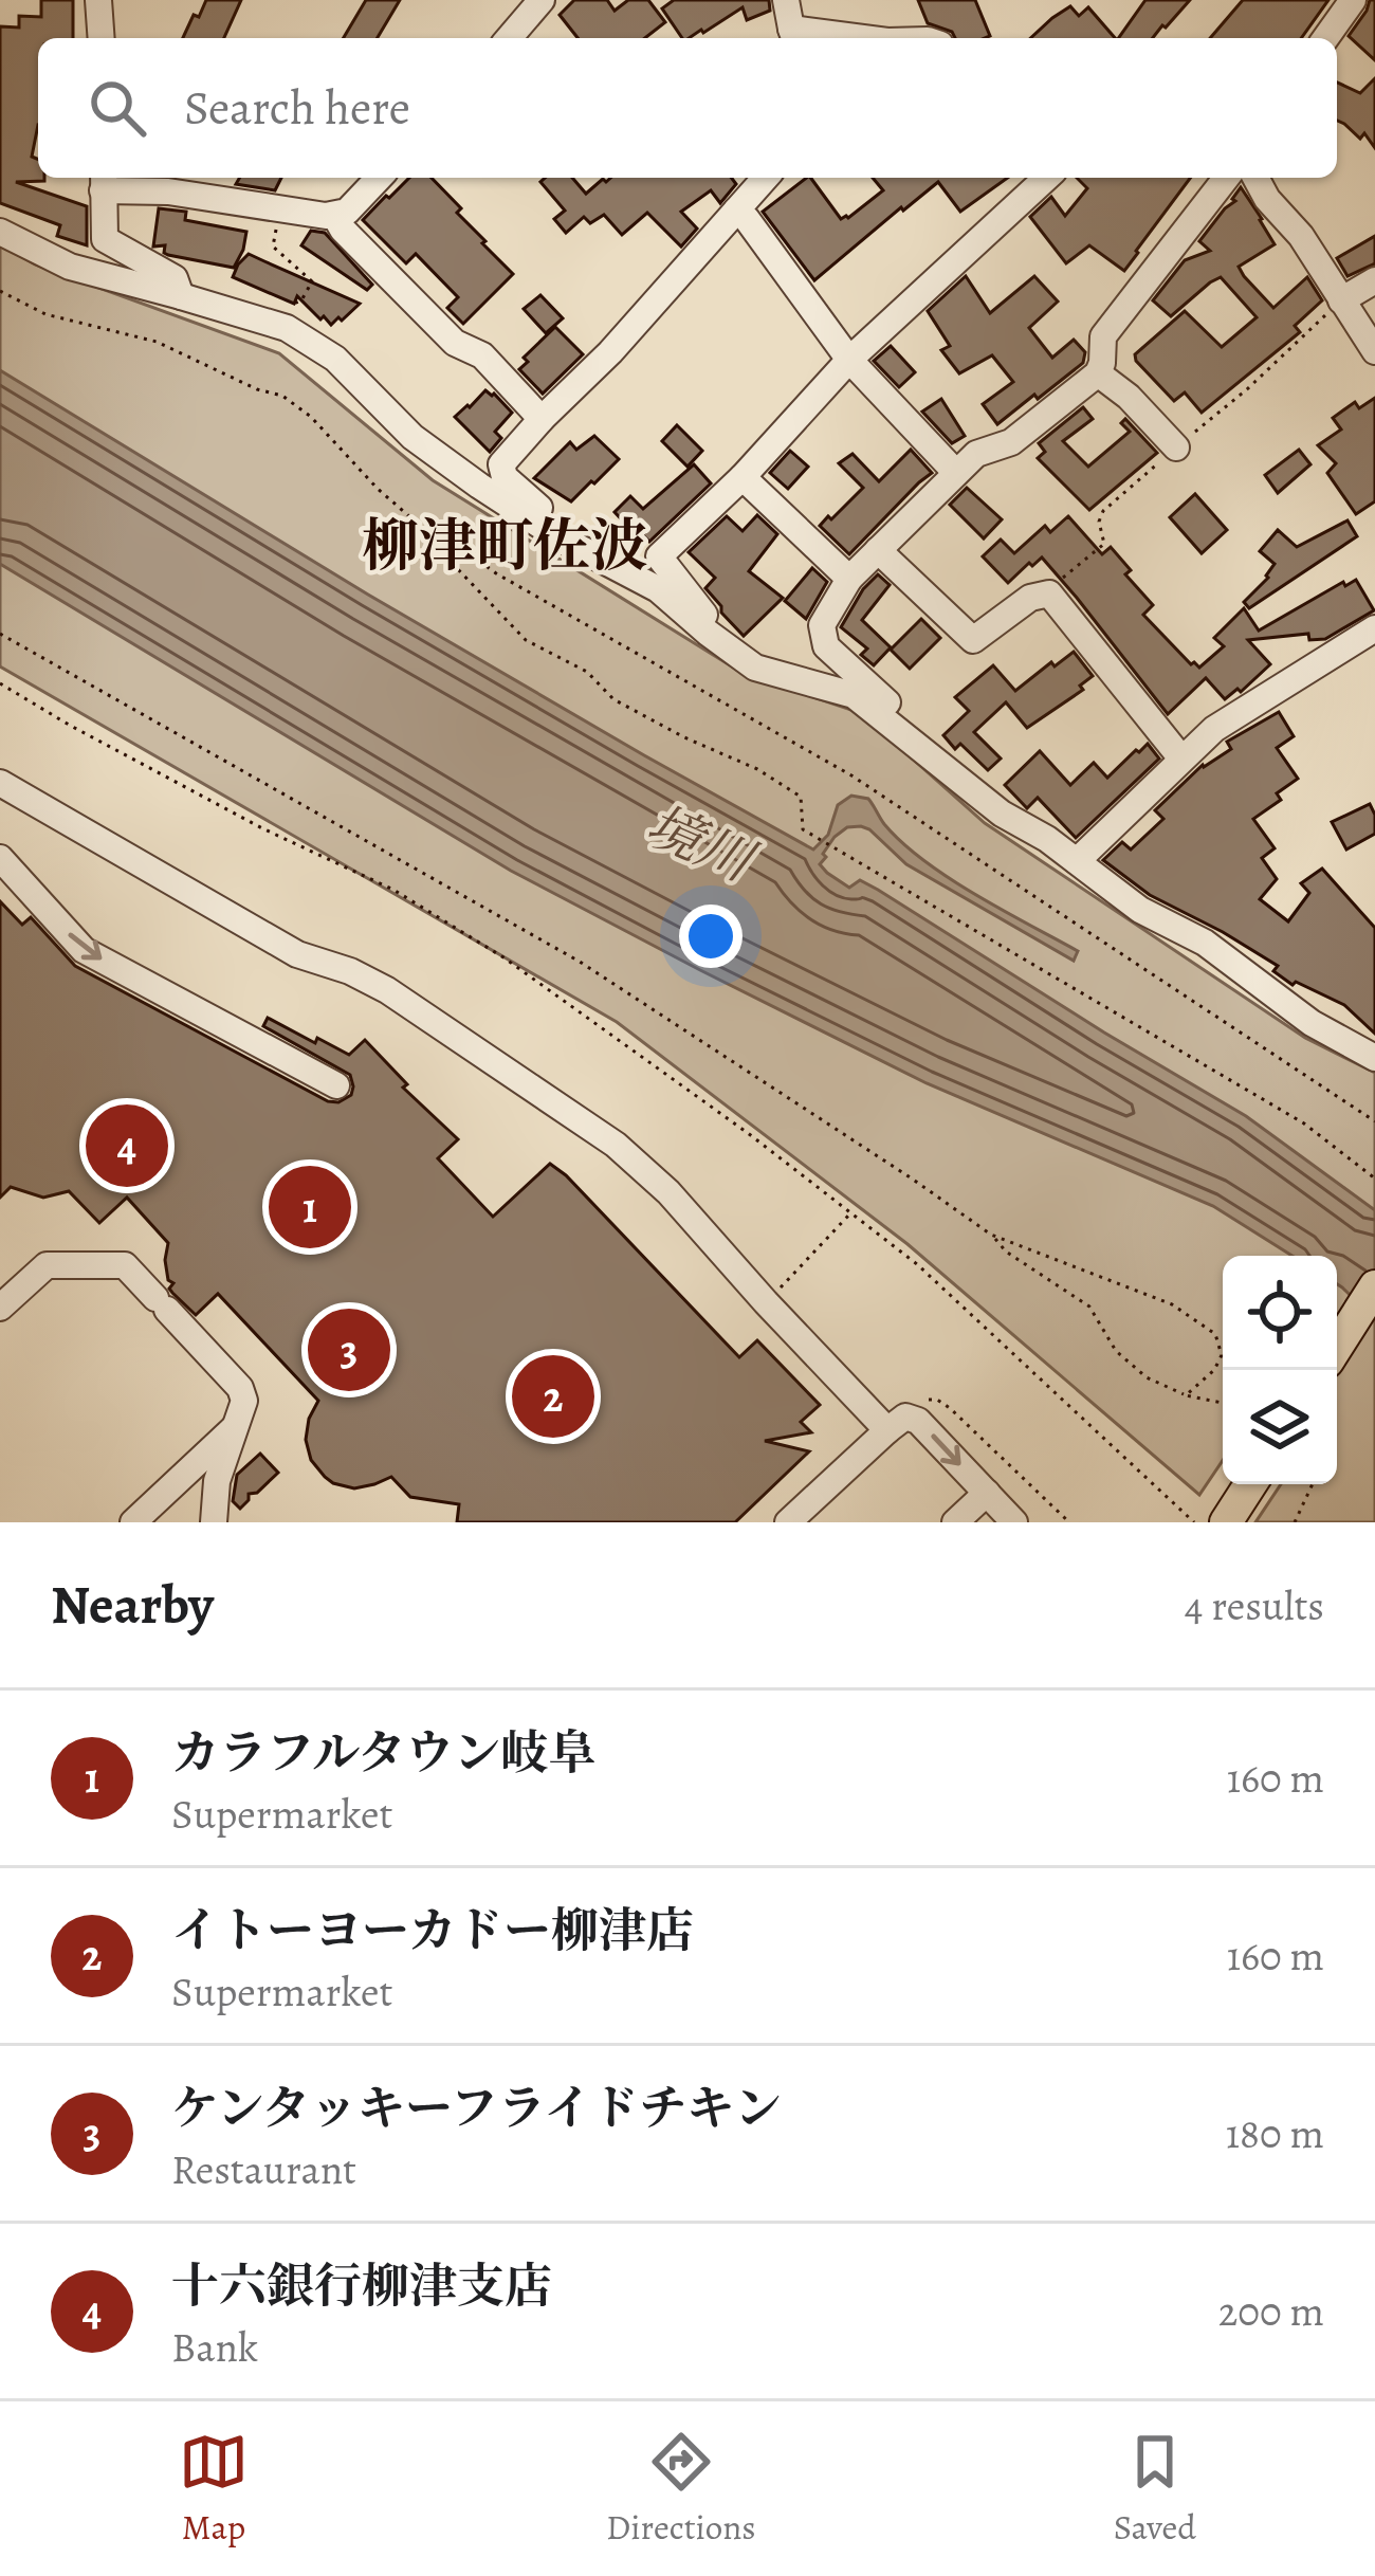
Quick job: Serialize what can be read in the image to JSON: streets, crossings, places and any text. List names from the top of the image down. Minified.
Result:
{"districts":["柳津町佐波"],"water":["境川"],"page":{"search":"Search here","pins":["4","1","3","2"],"heading":["Nearby","4 results"],"list":[{"mark":"1","name":"カラフルタウン岐阜","note":"Supermarket","value":"160 m"},{"mark":"2","name":"イトーヨーカドー柳津店","note":"Supermarket","value":"160 m"},{"mark":"3","name":"ケンタッキーフライドチキン","note":"Restaurant","value":"180 m"},{"mark":"4","name":"十六銀行柳津支店","note":"Bank","value":"200 m"}],"nav":["Map","Directions","Saved"]}}
